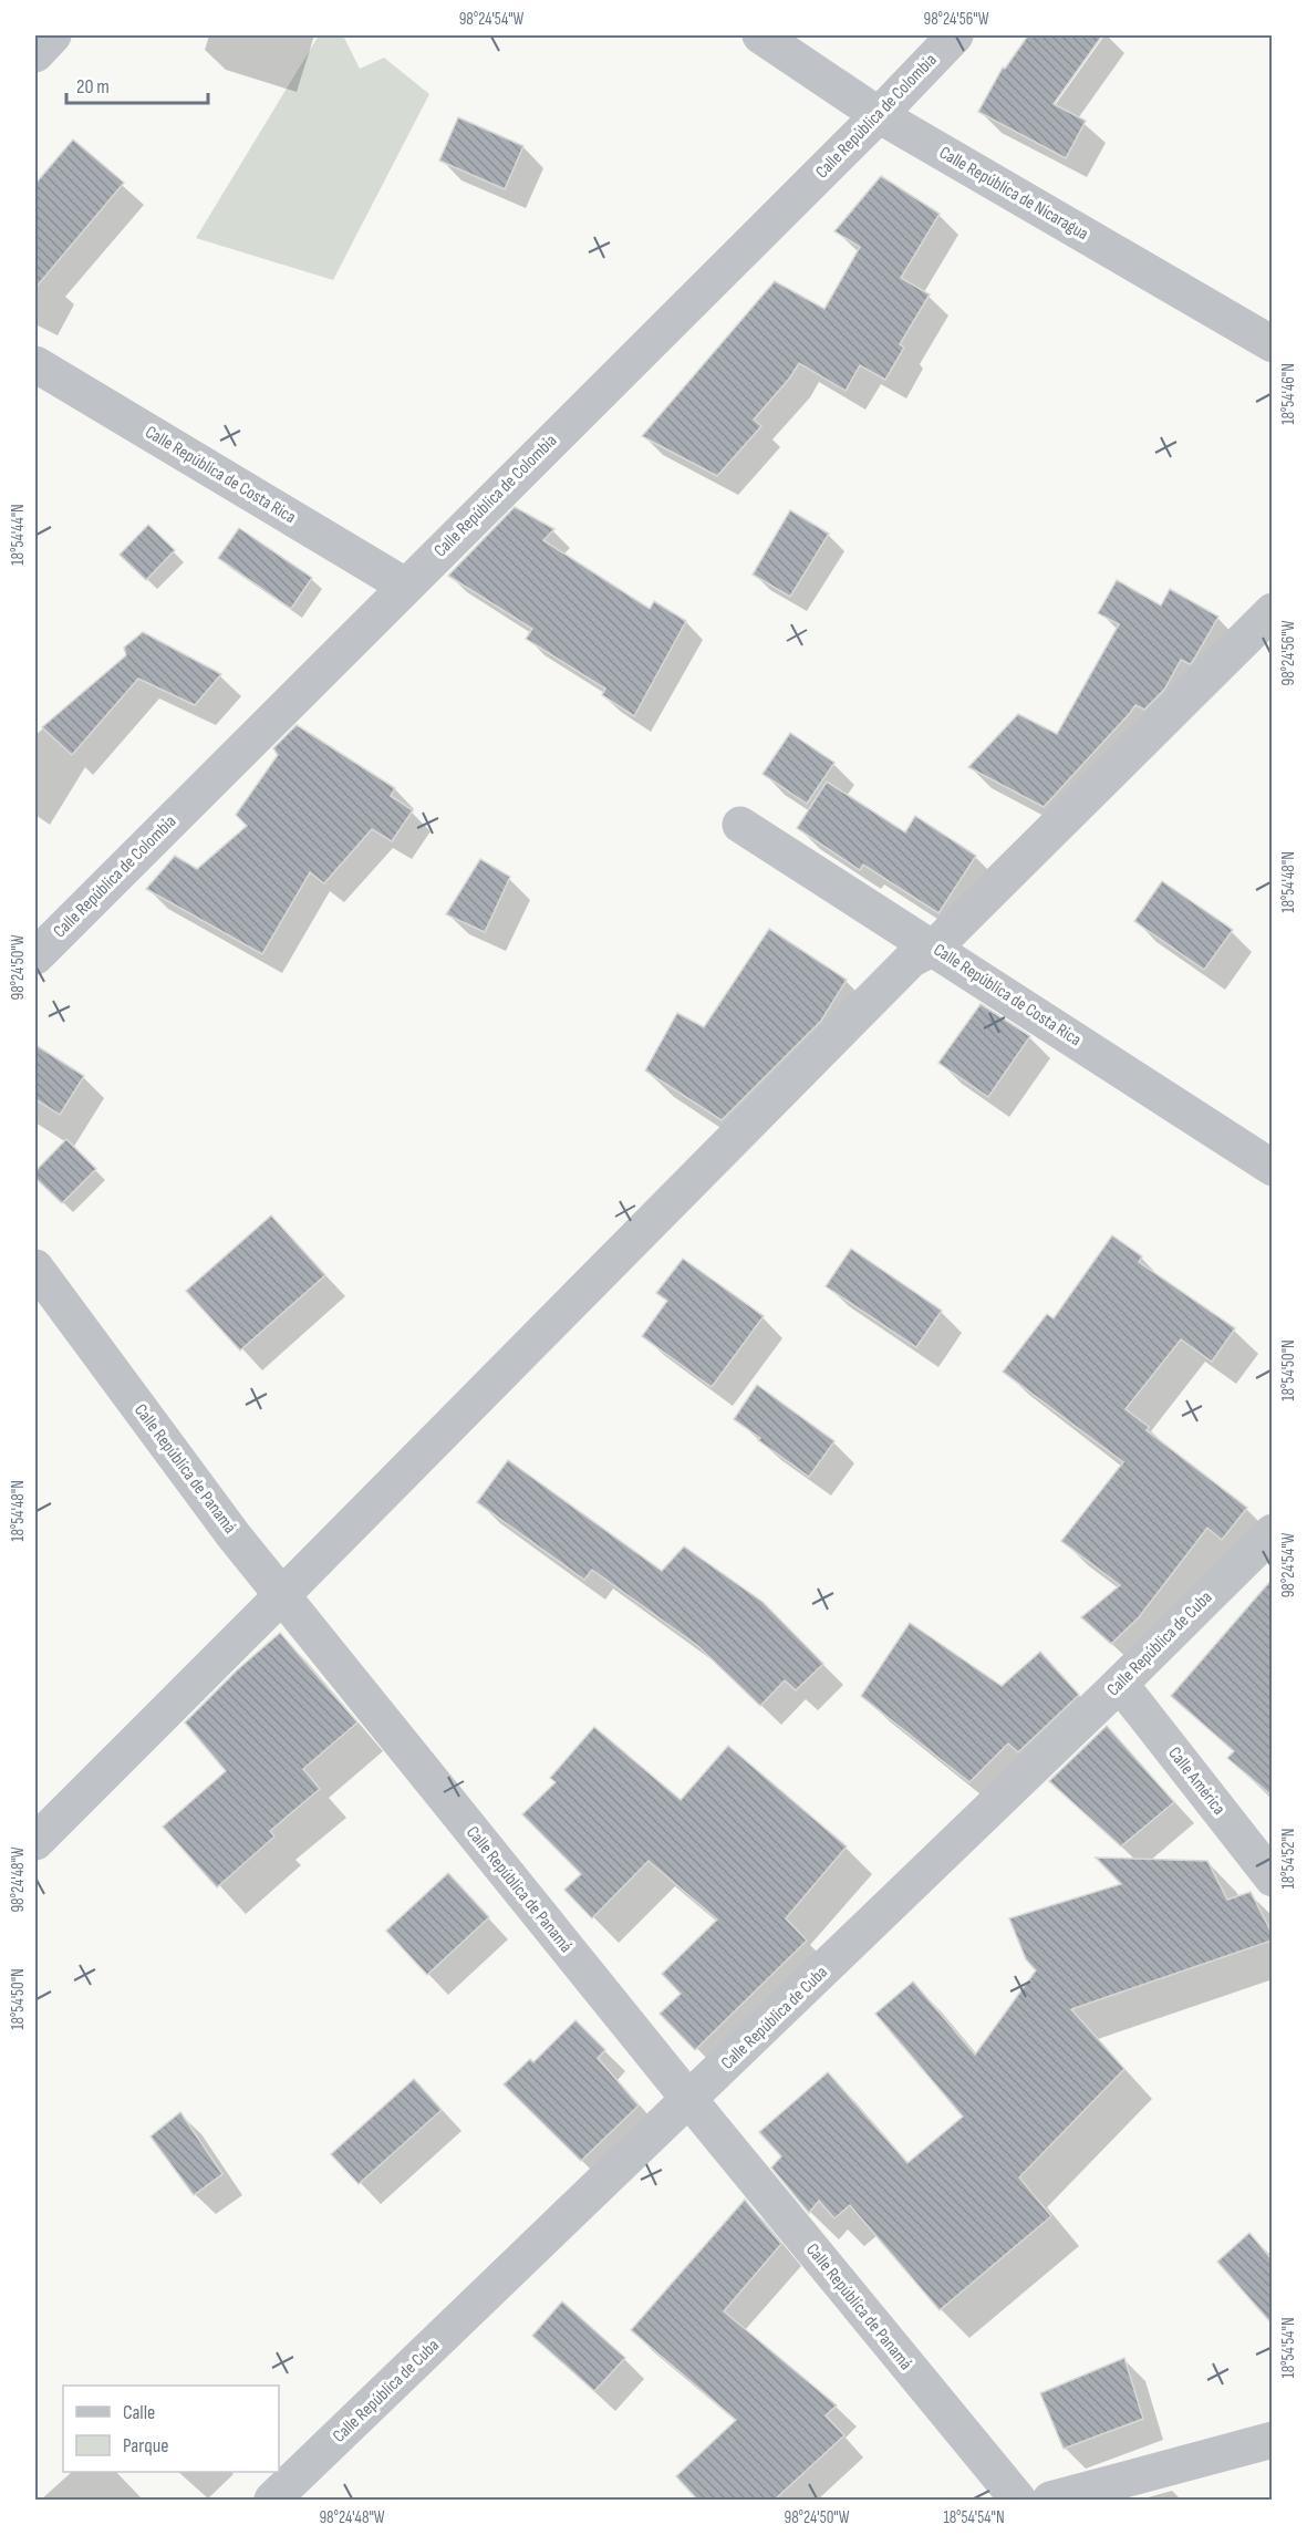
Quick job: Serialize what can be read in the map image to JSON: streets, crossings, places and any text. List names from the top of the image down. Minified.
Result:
{"streets":{"street":["Calle República de Colombia","Calle República de Nicaragua","Calle República de Costa Rica","Calle República de Panamá","Calle República de Cuba","Calle América"]},"crossings":[["Calle República de Colombia","Calle República de Nicaragua"],["Calle República de Colombia","Calle República de Costa Rica"],["Calle República de Panamá","Calle República de Cuba"],["Calle República de Cuba","Calle América"]],"legend":["Calle","Parque"],"scale_bar":"20 m","coordinates":["98°24'54\"W","98°24'56\"W","18°54'46\"N","18°54'44\"N","18°54'48\"N","98°24'50\"W","18°54'50\"N","18°54'52\"N","98°24'48\"W","18°54'54\"N"]}
